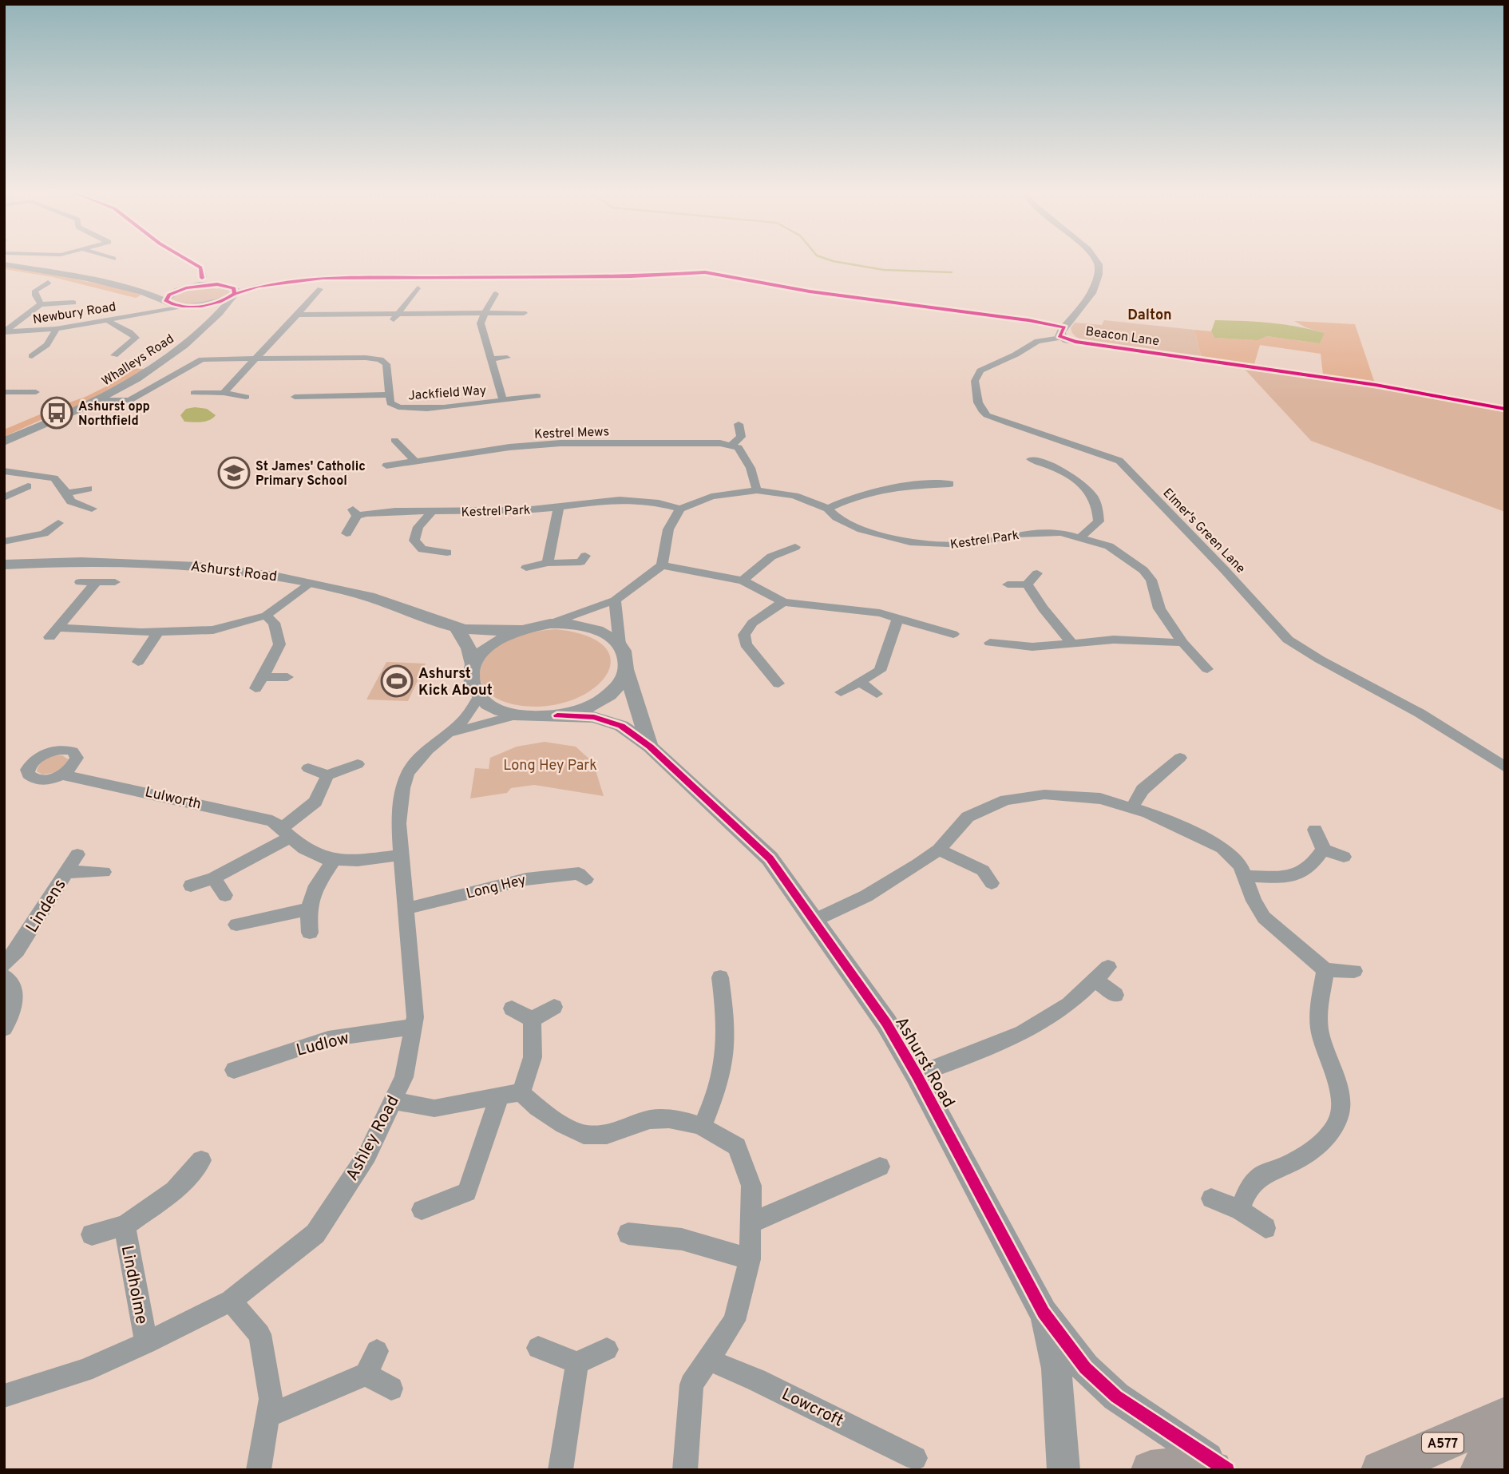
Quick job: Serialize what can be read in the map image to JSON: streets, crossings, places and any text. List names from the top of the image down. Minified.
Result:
{"streets":{"main road":["A577"],"street":["Newbury Road","Beacon Lane","Whalleys Road","Jackfield Way","Kestrel Mews","Kestrel Park","Elmer's Green Lane","Ashurst Road","Lulworth","Long Hey","Lindens","Ludlow","Ashley Road","Lindholme","Lowcroft"]},"crossings":[["Newbury Road","Beacon Lane"],["Beacon Lane","Whalleys Road"],["Beacon Lane","Elmer's Green Lane"],["Whalleys Road","Jackfield Way"],["Ashurst Road","Ashley Road"],["Lulworth","Ashley Road"],["Long Hey","Ashley Road"],["Ludlow","Ashley Road"],["Ashley Road","Lindholme"]],"districts":["Dalton"],"parks":["Long Hey Park"],"places":{"bus stop":["Ashurst opp Northfield"],"school or university":["St James' Catholic Primary School"],"sports":["Ashurst Kick About"]}}
